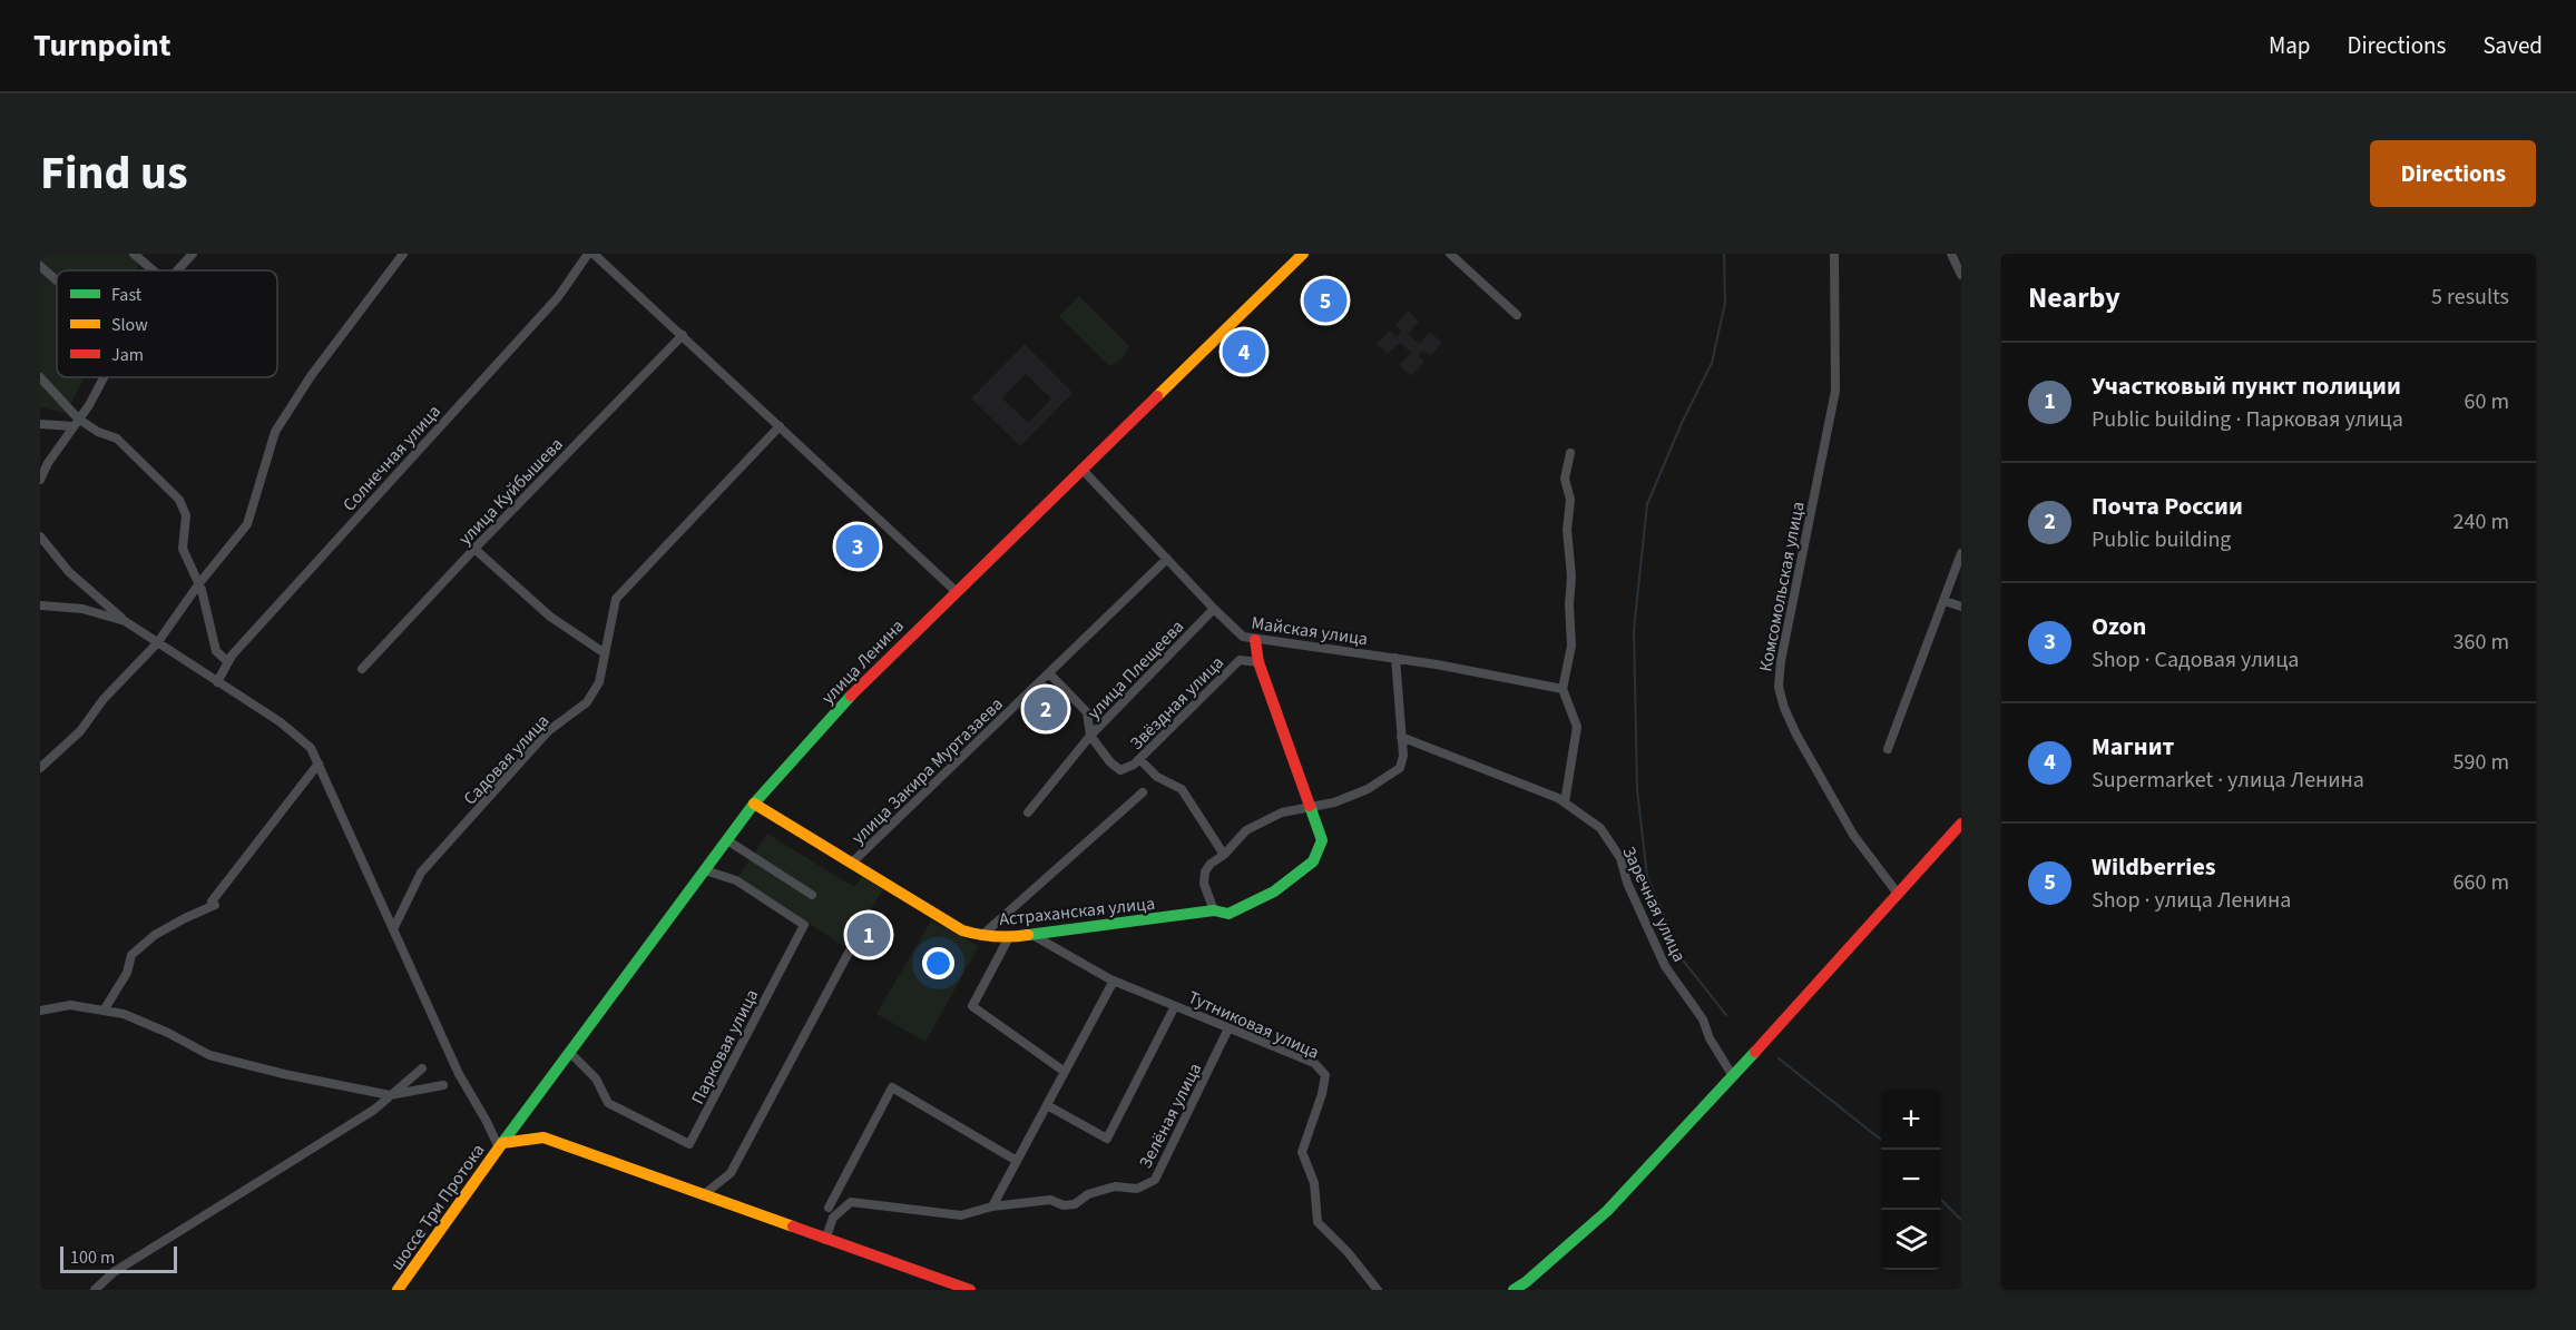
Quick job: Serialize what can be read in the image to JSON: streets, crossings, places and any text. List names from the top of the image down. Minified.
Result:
{"streets":{"street":["Солнечная улица","улица Куйбышева","Комсомольская улица","Майская улица","улица Ленина","улица Плещеева","Звёздная улица","Садовая улица","улица Закира Муртазаева","Заречная улица","Астраханская улица","Тутниковая улица","Парковая улица","Зелёная улица","шоссе Три Протока"]},"crossings":[["Майская улица","улица Ленина"],["Майская улица","улица Плещеева"],["Майская улица","улица Закира Муртазаева"],["Майская улица","Астраханская улица"],["улица Ленина","Астраханская улица"],["улица Ленина","Парковая улица"],["улица Ленина","шоссе Три Протока"],["улица Плещеева","Звёздная улица"],["Звёздная улица","Астраханская улица"],["улица Закира Муртазаева","Астраханская улица"],["Астраханская улица","Тутниковая улица"],["Тутниковая улица","Зелёная улица"]],"legend":["Fast","Slow","Jam"],"scale_bar":"100 m","page":{"header":"Turnpoint","nav":["Map","Directions","Saved"],"title":"Find us","buttons":"Directions","heading":["Nearby","5 results"],"pins":["5","4","3","2","1"],"list":[{"mark":"1","name":"Участковый пункт полиции","note":"Public building · Парковая улица","value":"60 m"},{"mark":"2","name":"Почта России","note":"Public building","value":"240 m"},{"mark":"3","name":"Ozon","note":"Shop · Садовая улица","value":"360 m"},{"mark":"4","name":"Магнит","note":"Supermarket · улица Ленина","value":"590 m"},{"mark":"5","name":"Wildberries","note":"Shop · улица Ленина","value":"660 m"}],"map_buttons":["+","−"],"scale":"100 m"}}
